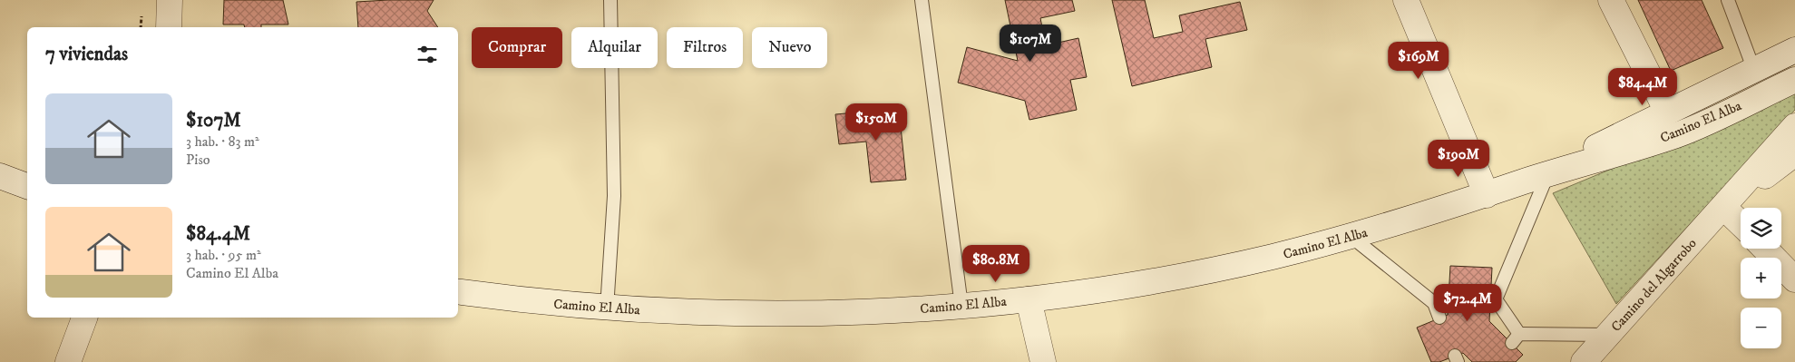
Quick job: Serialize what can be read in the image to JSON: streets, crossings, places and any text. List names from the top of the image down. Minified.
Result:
{"streets":{"main road":["Camino El Alba","Camino del Algarrobo"]},"page":{"price":["$107M","$169M","$84.4M","$150M","$190M","$80.8M","$72.4M"],"chip":["Comprar","Alquilar","Filtros","Nuevo"],"heading":"7 viviendas","list":[{"name":"$107M","note":"3 hab. · 83 m² · Piso"},{"name":"$84.4M","note":"3 hab. · 95 m² · Camino El Alba"}],"map_buttons":["+","−"]}}
